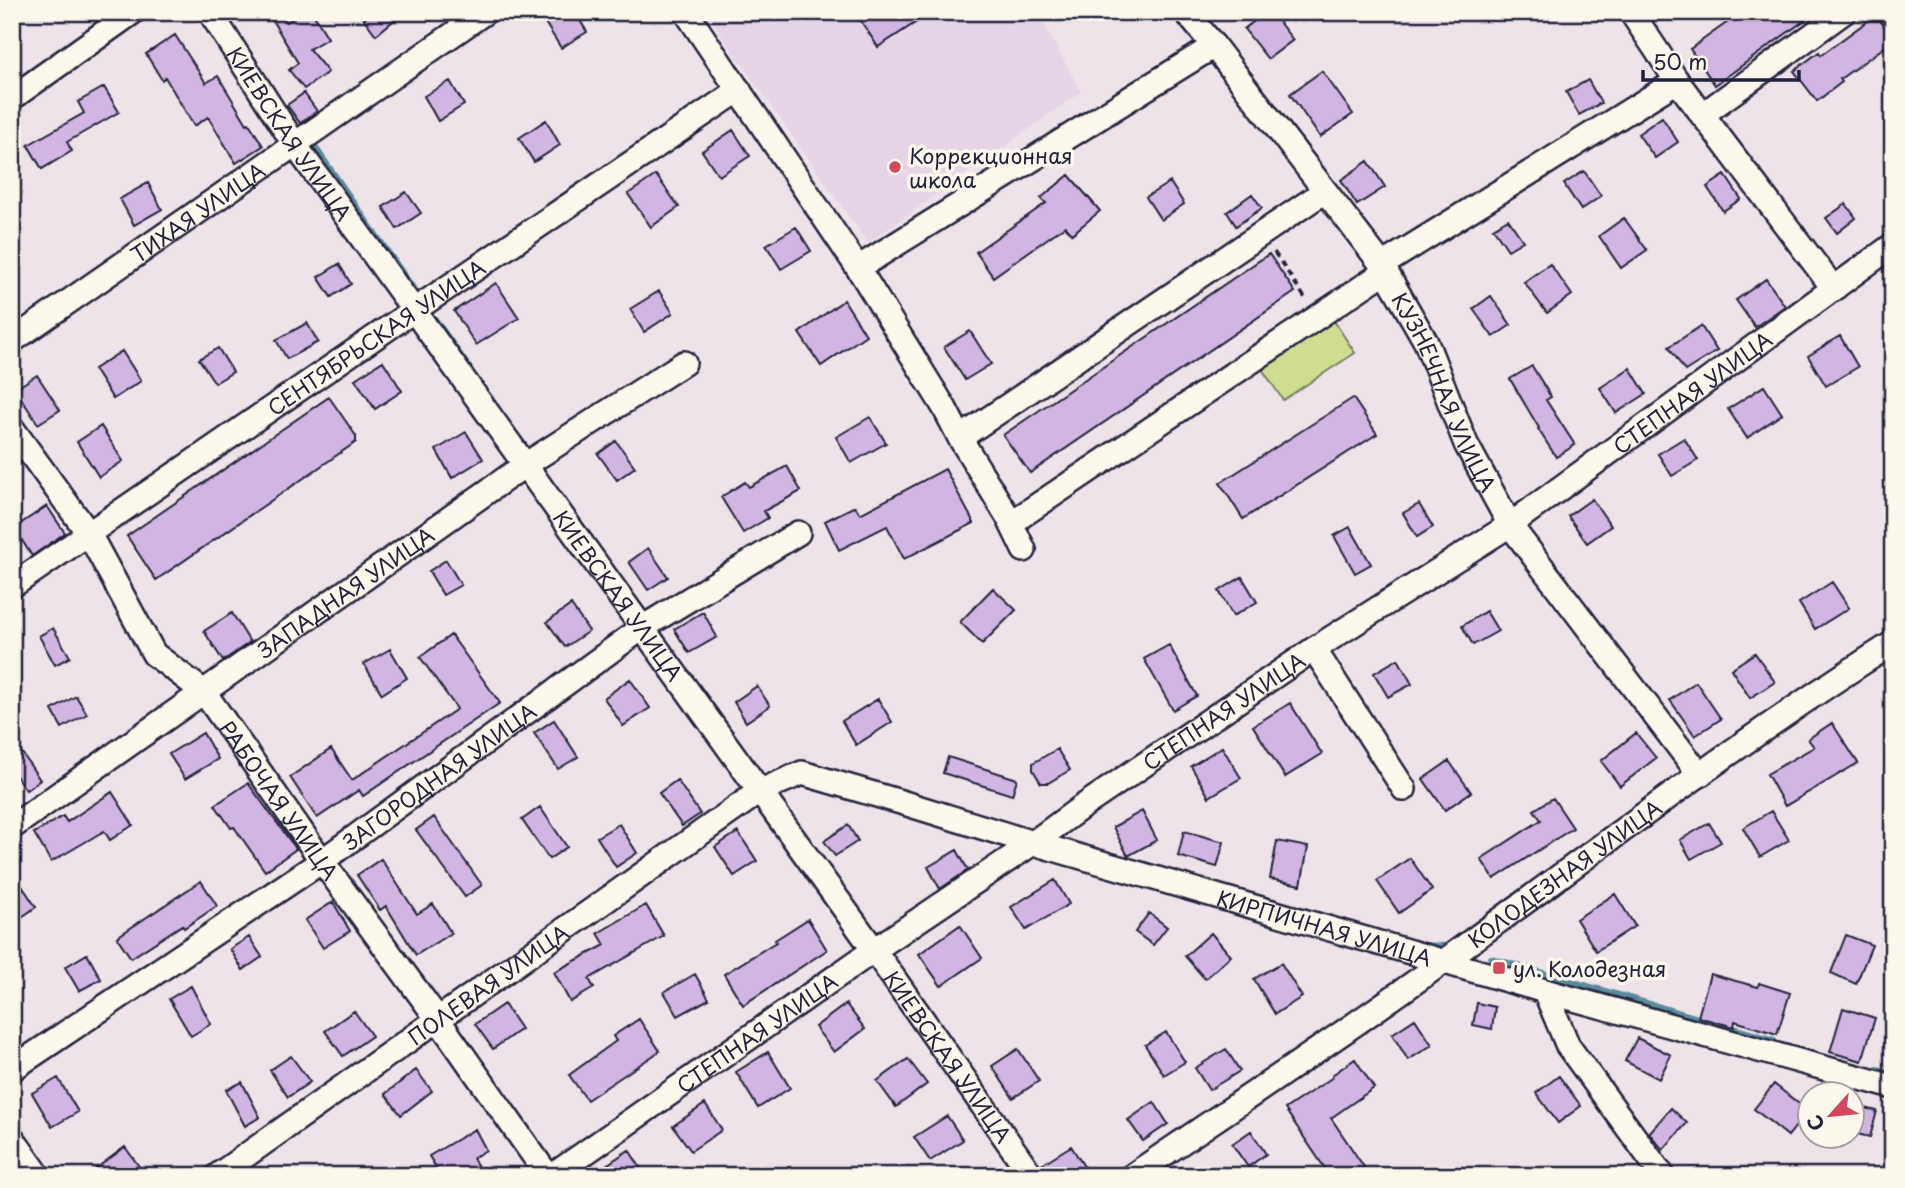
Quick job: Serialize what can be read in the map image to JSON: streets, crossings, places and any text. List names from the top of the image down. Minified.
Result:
{"streets":{"street":["КИЕВСКАЯ УЛИЦА","ТИХАЯ УЛИЦА","СЕНТЯБРЬСКАЯ УЛИЦА","КУЗНЕЧНАЯ УЛИЦА","СТЕПНАЯ УЛИЦА","ЗАПАДНАЯ УЛИЦА","ЗАГОРОДНАЯ УЛИЦА","РАБОЧАЯ УЛИЦА","КОЛОДЕЗНАЯ УЛИЦА","КИРПИЧНАЯ УЛИЦА","ПОЛЕВАЯ УЛИЦА"]},"crossings":[["КИЕВСКАЯ УЛИЦА","ТИХАЯ УЛИЦА"],["КИЕВСКАЯ УЛИЦА","СЕНТЯБРЬСКАЯ УЛИЦА"],["КИЕВСКАЯ УЛИЦА","СТЕПНАЯ УЛИЦА"],["КИЕВСКАЯ УЛИЦА","ЗАПАДНАЯ УЛИЦА"],["КИЕВСКАЯ УЛИЦА","ЗАГОРОДНАЯ УЛИЦА"],["КИЕВСКАЯ УЛИЦА","КИРПИЧНАЯ УЛИЦА"],["КИЕВСКАЯ УЛИЦА","ПОЛЕВАЯ УЛИЦА"],["СЕНТЯБРЬСКАЯ УЛИЦА","РАБОЧАЯ УЛИЦА"],["КУЗНЕЧНАЯ УЛИЦА","СТЕПНАЯ УЛИЦА"],["КУЗНЕЧНАЯ УЛИЦА","КОЛОДЕЗНАЯ УЛИЦА"],["СТЕПНАЯ УЛИЦА","РАБОЧАЯ УЛИЦА"],["СТЕПНАЯ УЛИЦА","КИРПИЧНАЯ УЛИЦА"],["ЗАПАДНАЯ УЛИЦА","РАБОЧАЯ УЛИЦА"],["ЗАГОРОДНАЯ УЛИЦА","РАБОЧАЯ УЛИЦА"],["РАБОЧАЯ УЛИЦА","ПОЛЕВАЯ УЛИЦА"],["КОЛОДЕЗНАЯ УЛИЦА","КИРПИЧНАЯ УЛИЦА"],["КИРПИЧНАЯ УЛИЦА","ПОЛЕВАЯ УЛИЦА"]],"places":{"other":["Коррекционная школа"],"transit":["ул. Колодезная"]},"scale_bar":"50 m","north":"bottom left"}
